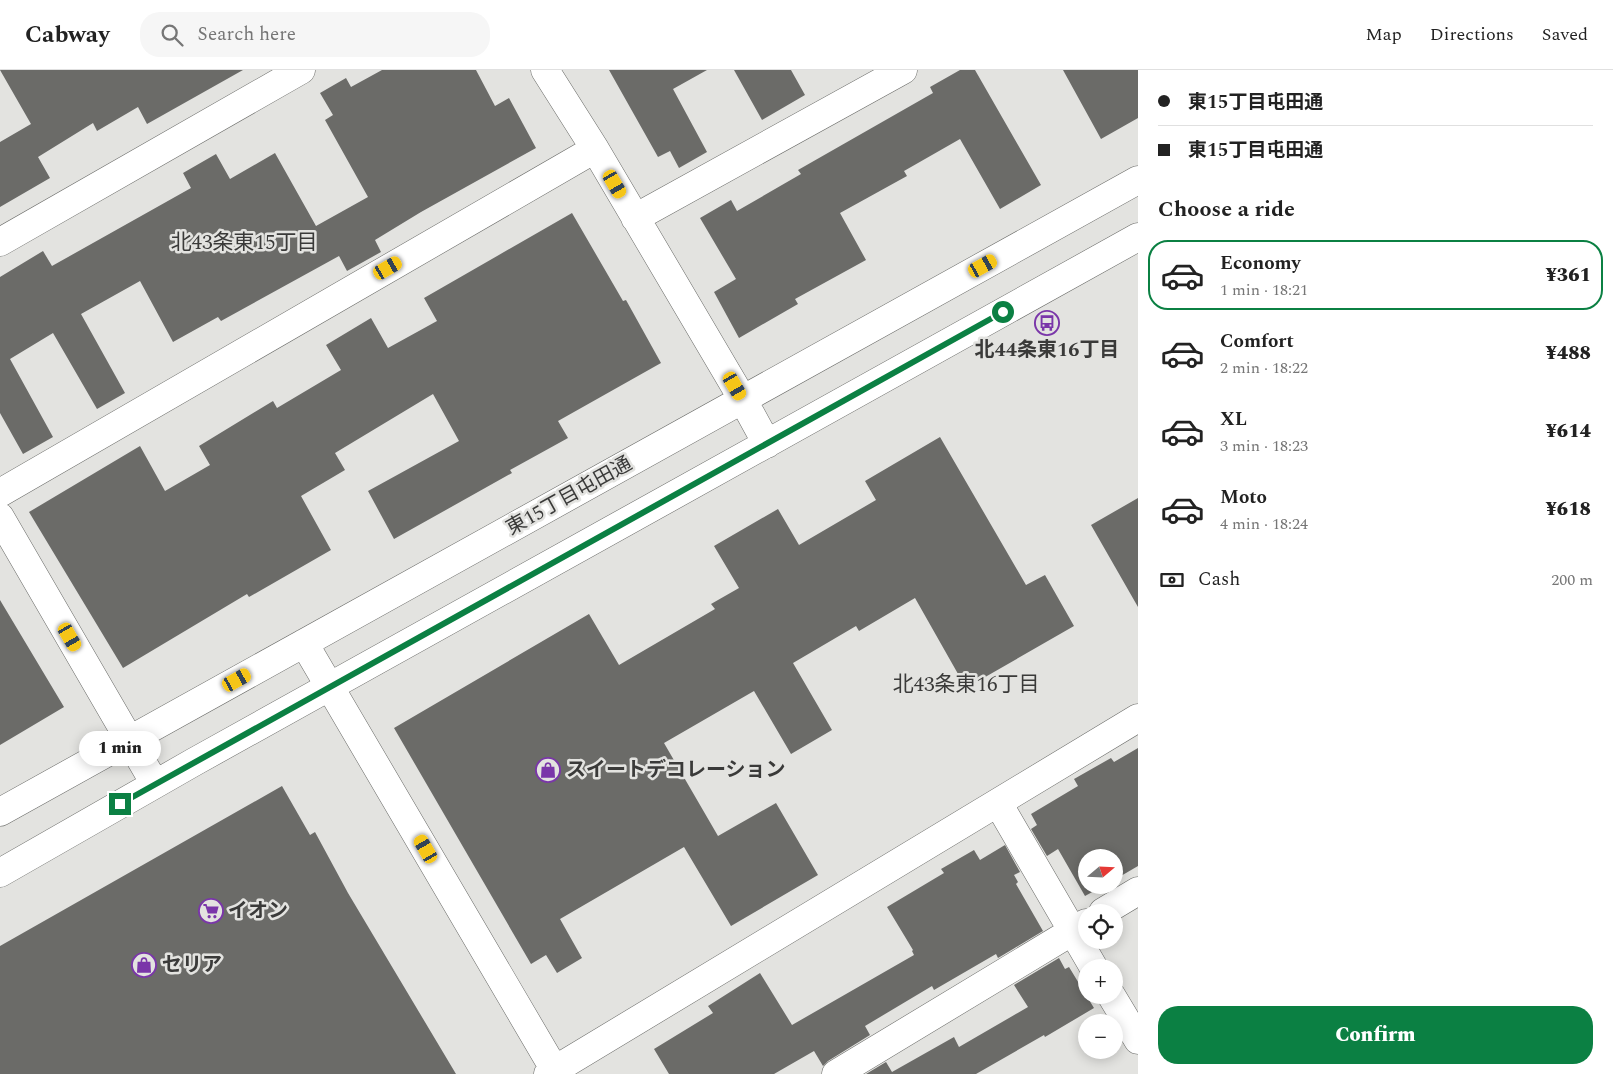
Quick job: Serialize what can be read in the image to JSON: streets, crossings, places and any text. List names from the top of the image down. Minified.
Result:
{"streets":{"street":["東15丁目屯田通"]},"districts":["北43条東15丁目","北43条東16丁目"],"places":{"bus stop":["北44条東16丁目"],"shop":["スイートデコレーション","セリア"],"supermarket":["イオン"]},"north":"right","page":{"header":"Cabway","search":"Search here","nav":["Map","Directions","Saved"],"banner":["東15丁目屯田通","東15丁目屯田通"],"heading":"Choose a ride","list":[{"name":"Economy","note":"1 min · 18:21","value":"¥361"},{"name":"Comfort","note":"2 min · 18:22","value":"¥488"},{"name":"XL","note":"3 min · 18:23","value":"¥614"},{"name":"Moto","note":"4 min · 18:24","value":"¥618"}],"pay":["Cash","200 m"],"bubble":"1 min","map_buttons":["+","−"],"buttons":"Confirm"}}
